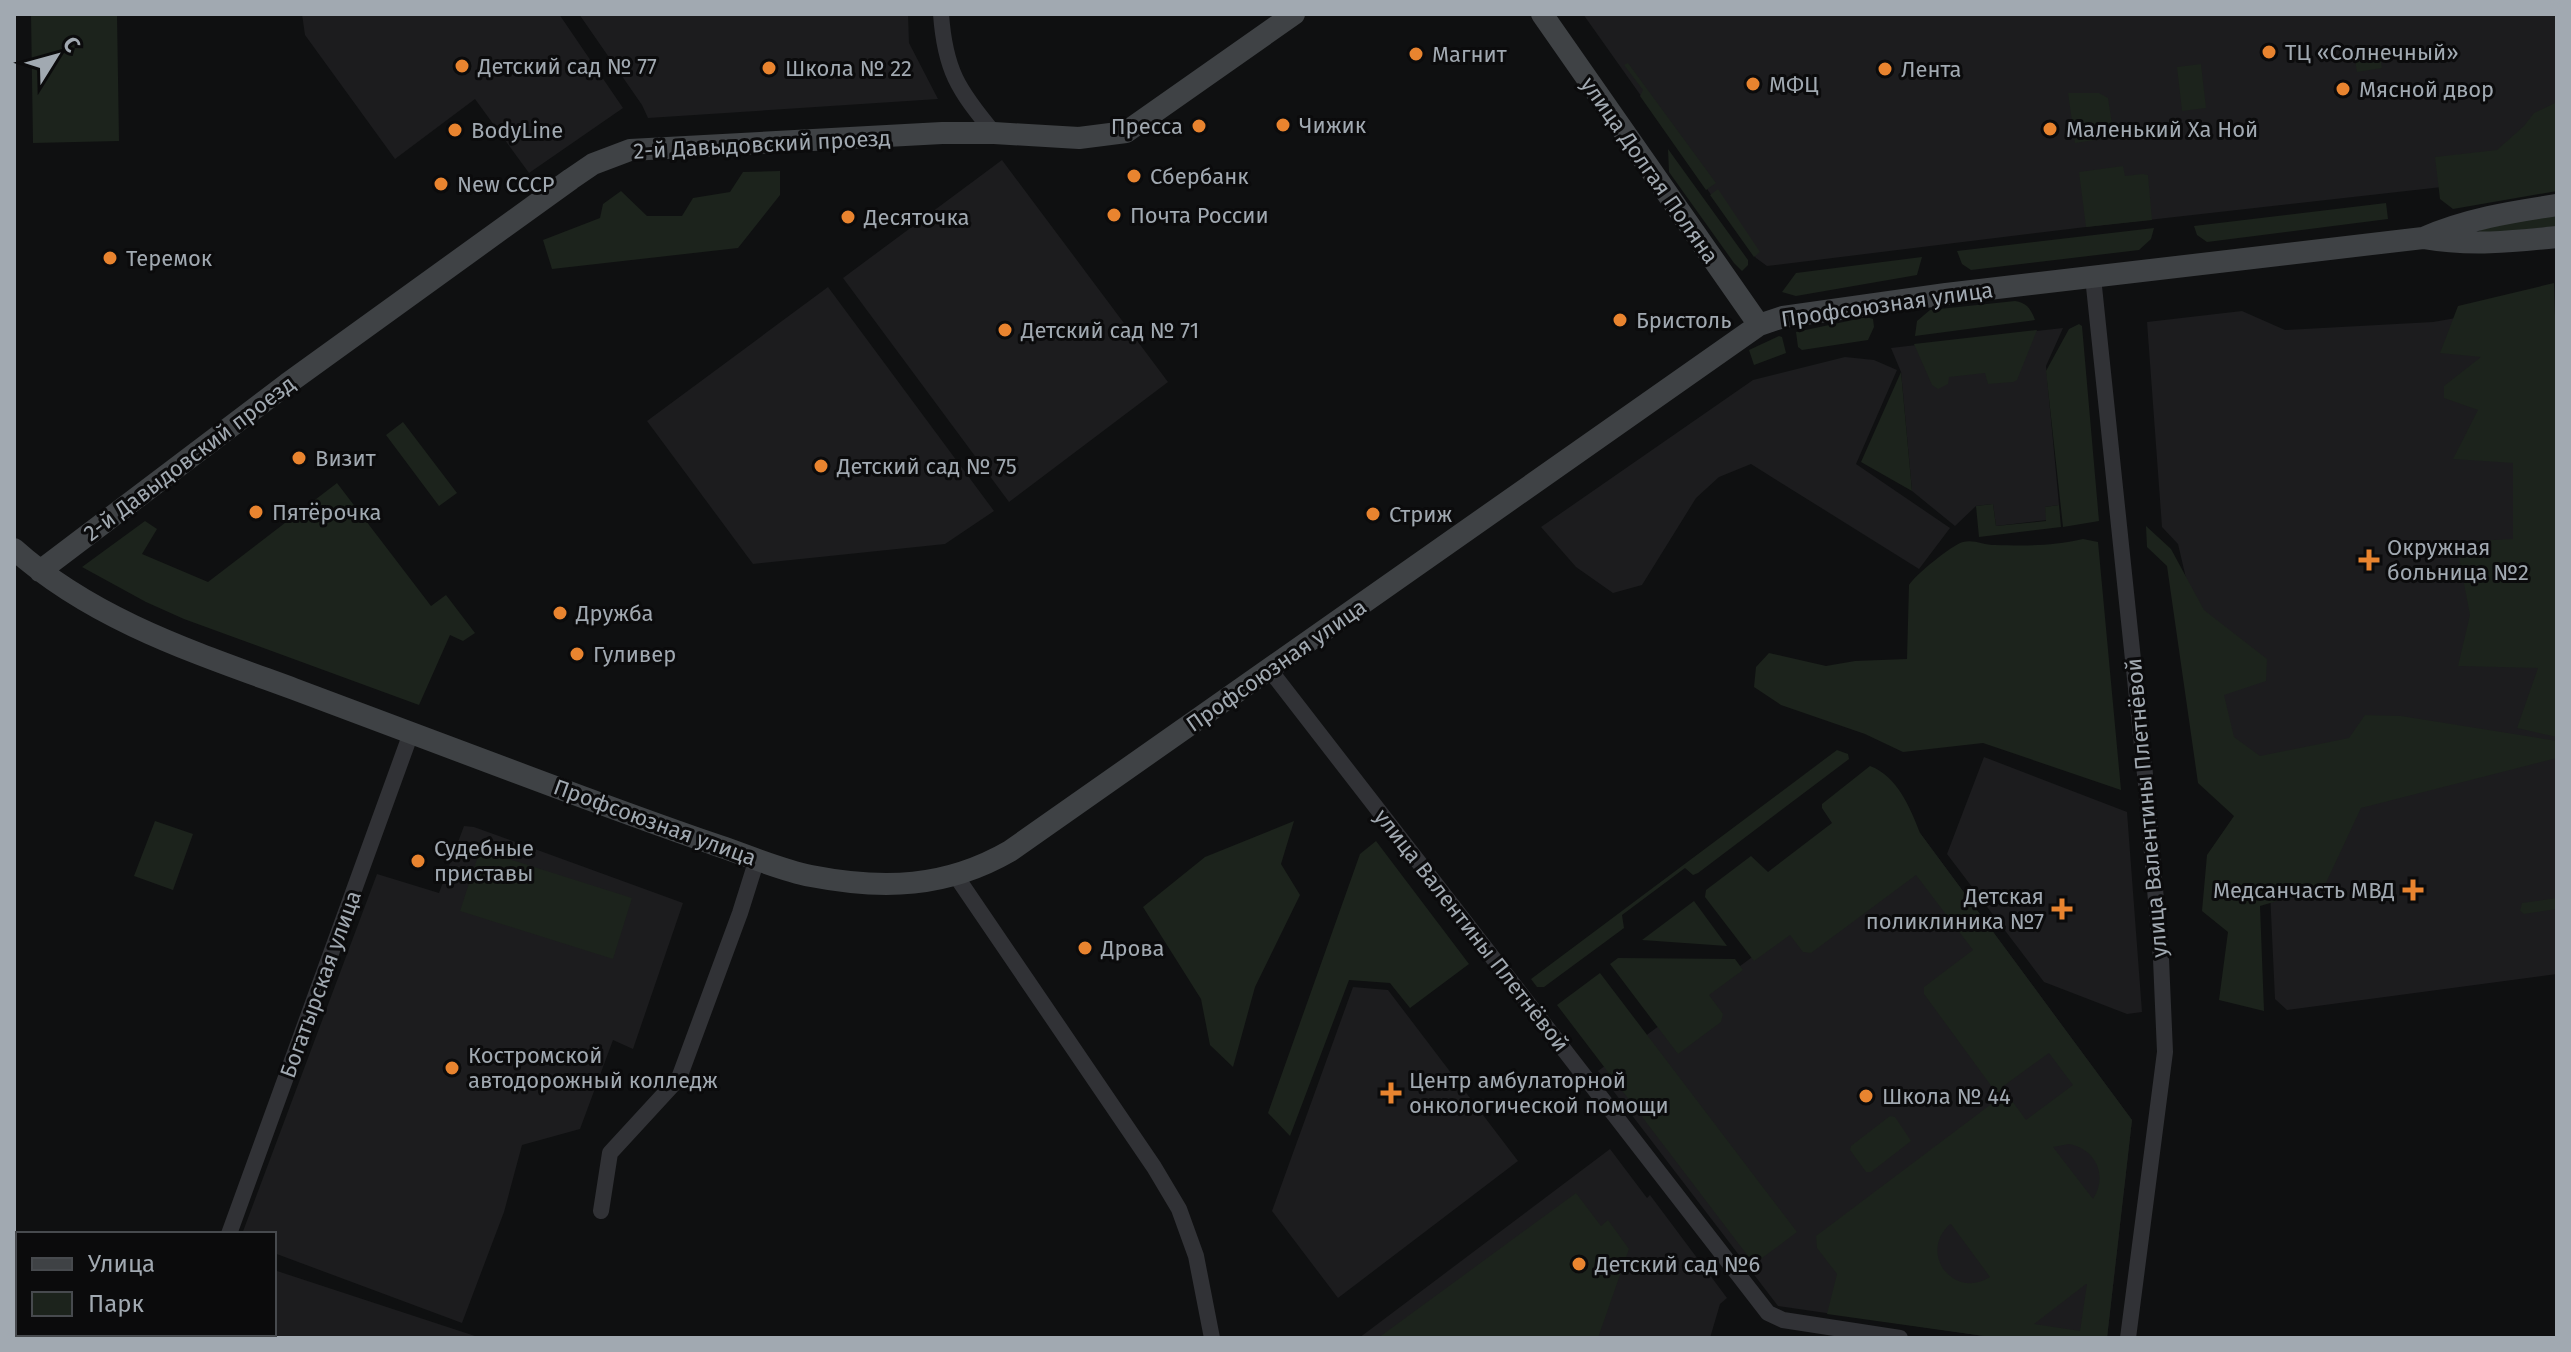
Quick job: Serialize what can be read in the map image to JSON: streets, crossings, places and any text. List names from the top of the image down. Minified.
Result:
{"streets":{"main road":["2-й Давыдовский проезд","улица Долгая Поляна","Профсоюзная улица"],"street":["улица Валентины Плетнёвой","Богатырская улица"]},"crossings":[["2-й Давыдовский проезд","Профсоюзная улица"],["улица Долгая Поляна","Профсоюзная улица"],["Профсоюзная улица","улица Валентины Плетнёвой"],["Профсоюзная улица","Богатырская улица"]],"places":{"other":["ТЦ «Солнечный»","Магнит","Детский сад № 77","Школа № 22","Лента","МФЦ","Мясной двор","Чижик","Пресса","Маленький Ха Ной","BodyLine","Сбербанк","New СССР","Почта России","Десяточка","Теремок","Бристоль","Детский сад № 71","Визит","Детский сад № 75","Пятёрочка","Стриж","Дружба","Гуливер","Судебные приставы","Дрова","Костромской автодорожный колледж","Школа № 44","Детский сад №6"],"health":["Окружная больница №2","Медсанчасть МВД","Детская поликлиника №7","Центр амбулаторной онкологической помощи"]},"legend":["Улица","Парк"],"north":"top right"}
